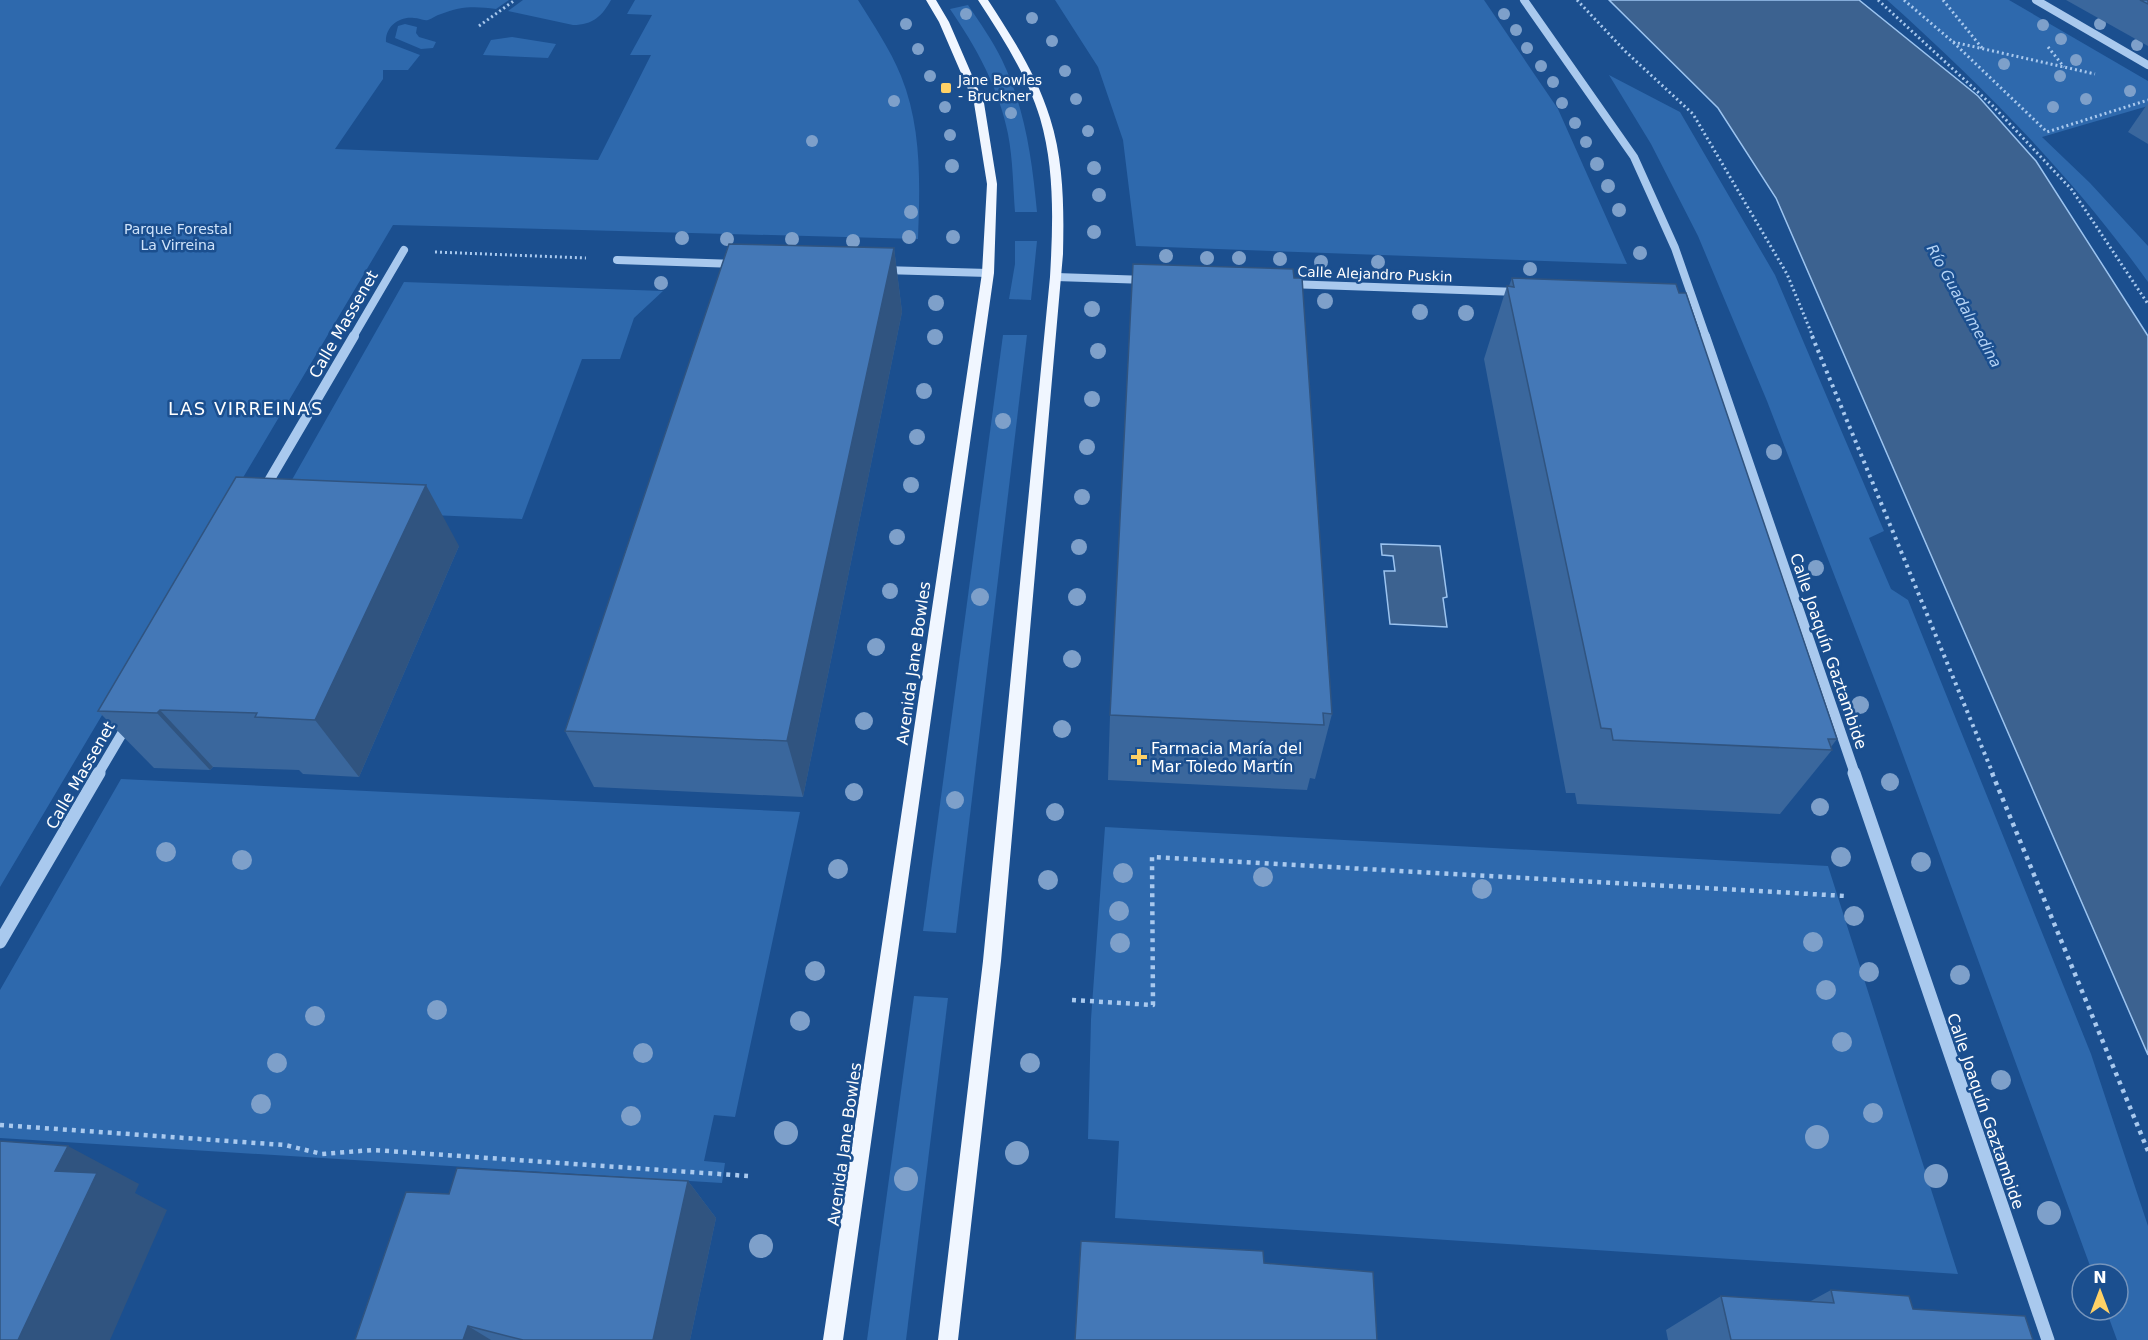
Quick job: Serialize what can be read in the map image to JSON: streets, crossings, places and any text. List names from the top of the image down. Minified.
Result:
{"streets":{"main road":["Avenida Jane Bowles"],"street":["Calle Alejandro Puskin","Calle Massenet","Calle Joaquín Gaztambide"]},"districts":["LAS VIRREINAS"],"water":["Río Guadalmedina"],"parks":["Parque Forestal La Virreina"],"places":{"transit":["Jane Bowles - Bruckner"],"health":["Farmacia María del Mar Toledo Martín"]},"north":"top"}
